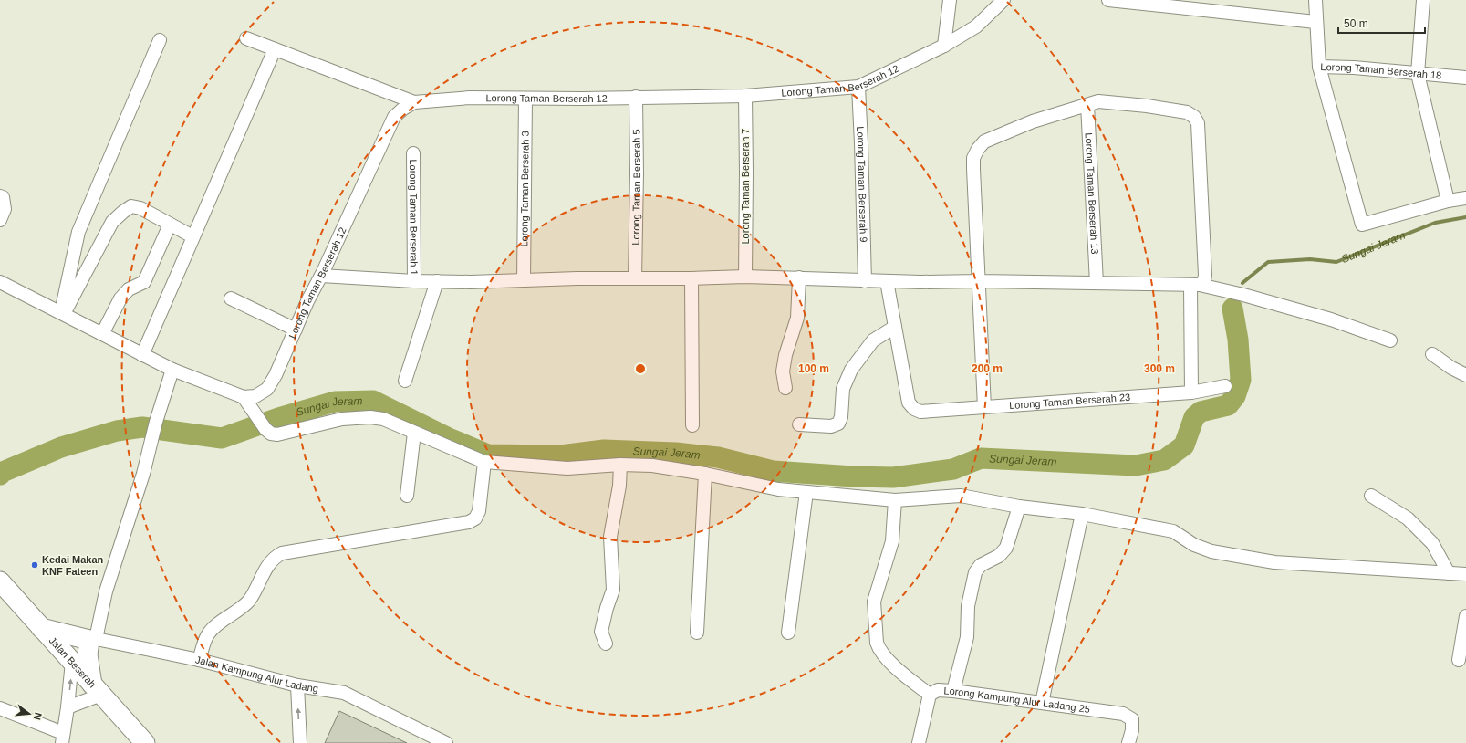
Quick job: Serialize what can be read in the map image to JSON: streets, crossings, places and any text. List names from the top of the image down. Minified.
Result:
{"streets":{"highway":["Jalan Beserah"],"street":["Lorong Taman Berserah 18","Lorong Taman Berserah 12","Lorong Taman Berserah 9","Lorong Taman Berserah 7","Lorong Taman Berserah 5","Lorong Taman Berserah 3","Lorong Taman Berserah 13","Lorong Taman Berserah 1","Lorong Taman Berserah 23","Jalan Kampung Alur Ladang","Lorong Kampung Alur Ladang 25"]},"crossings":[["Lorong Taman Berserah 12","Lorong Taman Berserah 9"],["Lorong Taman Berserah 12","Lorong Taman Berserah 7"],["Lorong Taman Berserah 12","Lorong Taman Berserah 5"],["Lorong Taman Berserah 12","Lorong Taman Berserah 3"],["Jalan Beserah","Jalan Kampung Alur Ladang"]],"water":["Sungai Jeram"],"places":["Kedai Makan KNF Fateen"],"scale_bar":"50 m","north":"right","rings":["100 m","200 m","300 m"]}
